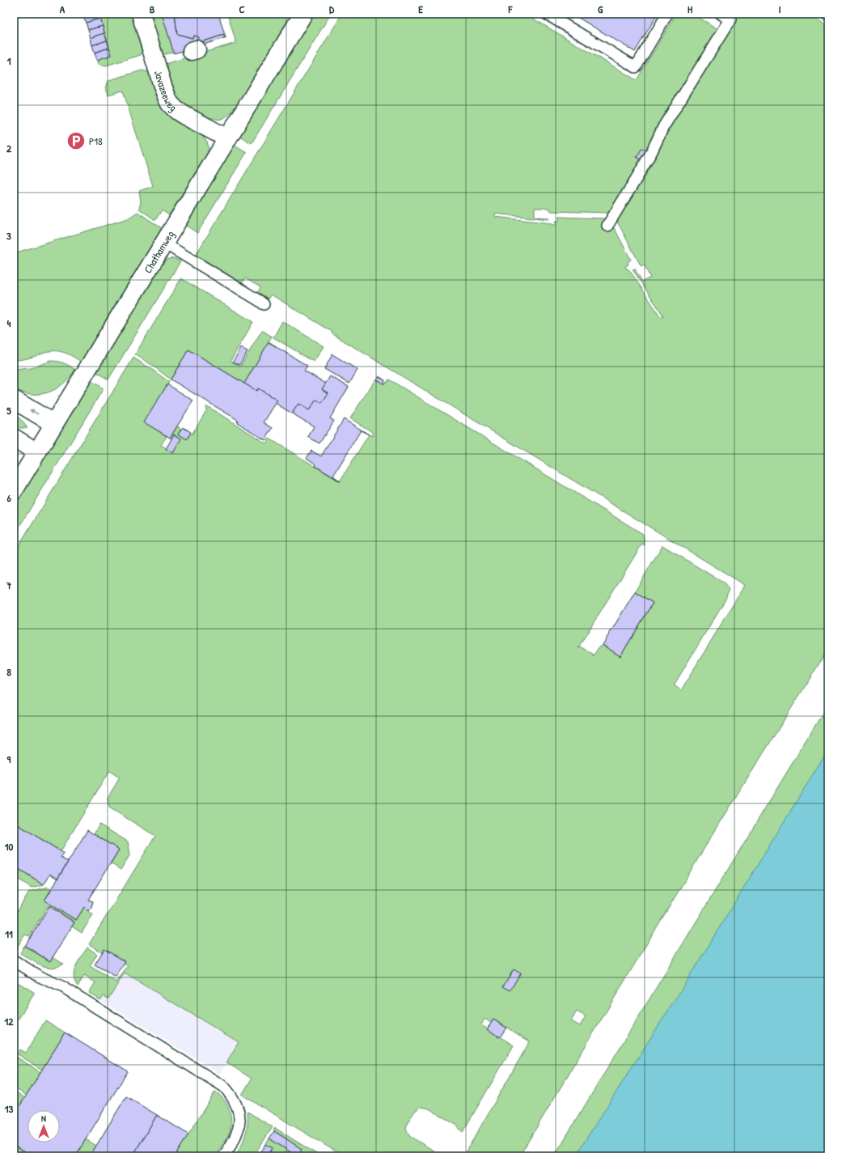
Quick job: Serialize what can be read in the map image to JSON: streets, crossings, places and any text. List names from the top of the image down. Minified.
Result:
{"streets":{"street":["Javazeeweg","Chathamweg"]},"crossings":[["Javazeeweg","Chathamweg"]],"places":{"parking":["P18"]},"north":"top","grid":{"columns":["A","B","C","D","E","F","G","H","I"],"rows":["1","2","3","4","5","6","7","8","9","10","11","12","13"]}}
